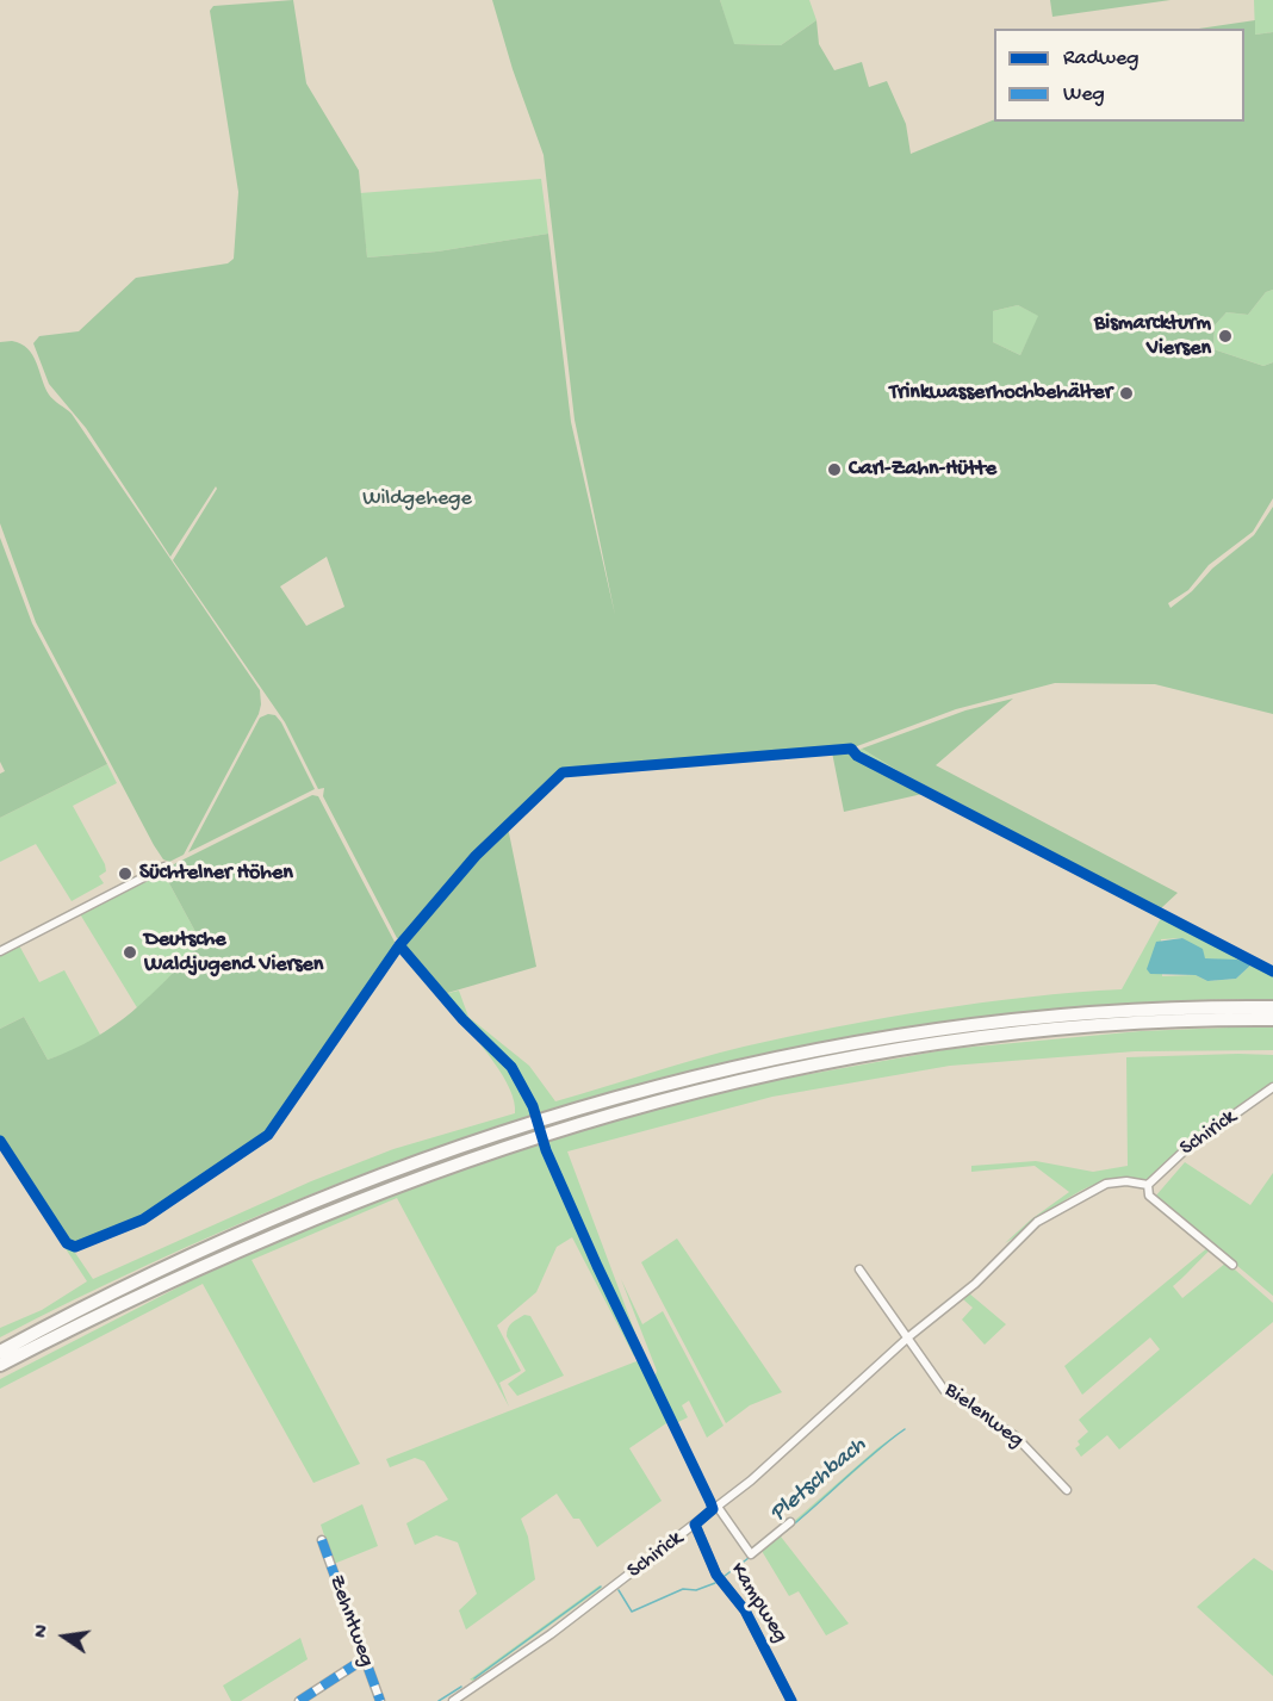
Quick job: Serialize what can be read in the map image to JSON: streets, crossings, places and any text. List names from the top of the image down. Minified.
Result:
{"streets":{"street":["Schirick","Bielenweg","Kampweg","Zehntweg"]},"crossings":[["Schirick","Bielenweg"],["Schirick","Kampweg"]],"water":["Pletschbach"],"parks":["Wildgehege"],"places":["Bismarckturm Viersen","Trinkwasserhochbehälter","Carl-Zahn-Hütte","Süchtelner Höhen","Deutsche Waldjugend Viersen"],"legend":["Radweg","Weg"],"north":"left"}
